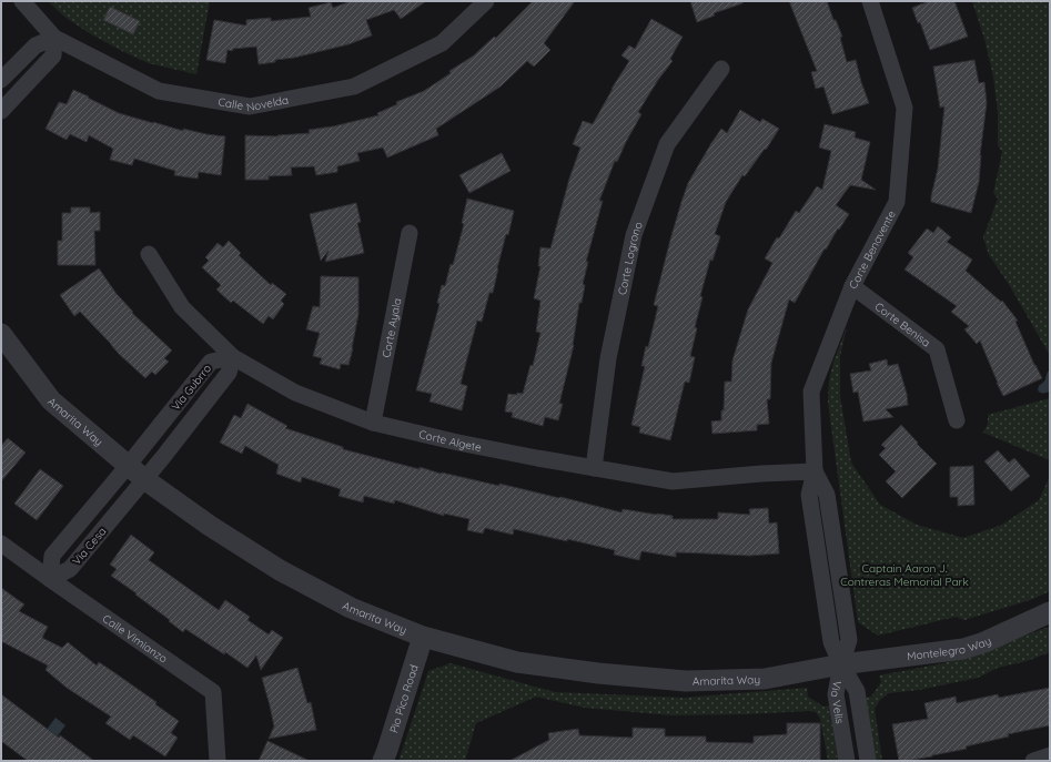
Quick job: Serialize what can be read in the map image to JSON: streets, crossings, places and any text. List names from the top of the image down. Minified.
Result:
{"streets":{"street":["Calle Novelda","Corte Benavente","Corte Logrono","Corte Benisa","Corte Ayala","Via Gubrro","Amarita Way","Corte Algete","Via Cesa","Calle Vimianzo","Montelegro Way","Pio Pico Road","Via Velis"]},"crossings":[["Corte Benavente","Corte Benisa"],["Corte Benavente","Amarita Way"],["Corte Benavente","Corte Algete"],["Corte Benavente","Montelegro Way"],["Corte Benavente","Via Velis"],["Corte Logrono","Corte Algete"],["Corte Ayala","Corte Algete"],["Via Gubrro","Amarita Way"],["Via Gubrro","Corte Algete"],["Via Gubrro","Via Cesa"],["Amarita Way","Via Cesa"],["Amarita Way","Montelegro Way"],["Amarita Way","Pio Pico Road"],["Amarita Way","Via Velis"],["Via Cesa","Calle Vimianzo"],["Montelegro Way","Via Velis"]],"parks":["Captain Aaron J. Contreras Memorial Park"]}
